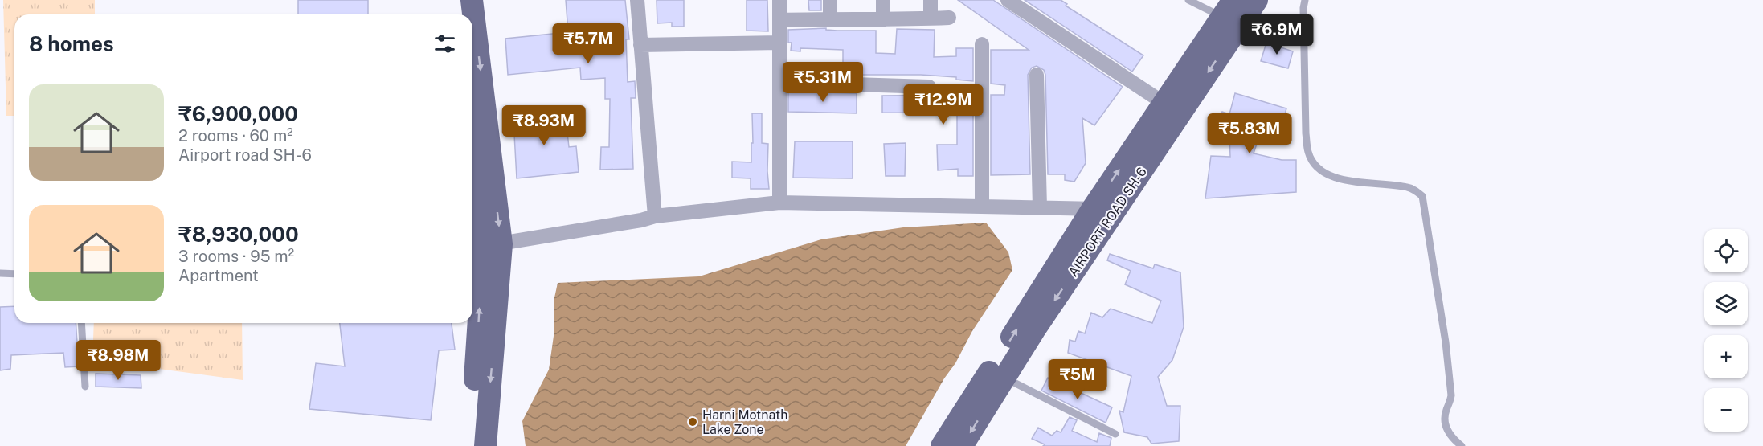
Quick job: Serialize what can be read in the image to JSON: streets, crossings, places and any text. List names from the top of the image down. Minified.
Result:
{"streets":{"main road":["AIRPORT ROAD SH-6"]},"places":["Harni Motnath Lake Zone"],"page":{"price":["₹6.9M","₹5.7M","₹5.31M","₹12.9M","₹8.93M","₹5.83M","₹8.98M","₹5M"],"heading":"8 homes","list":[{"name":"₹6,900,000","note":"2 rooms · 60 m² · Airport road SH-6"},{"name":"₹8,930,000","note":"3 rooms · 95 m² · Apartment"}],"map_buttons":["+","−"]}}
